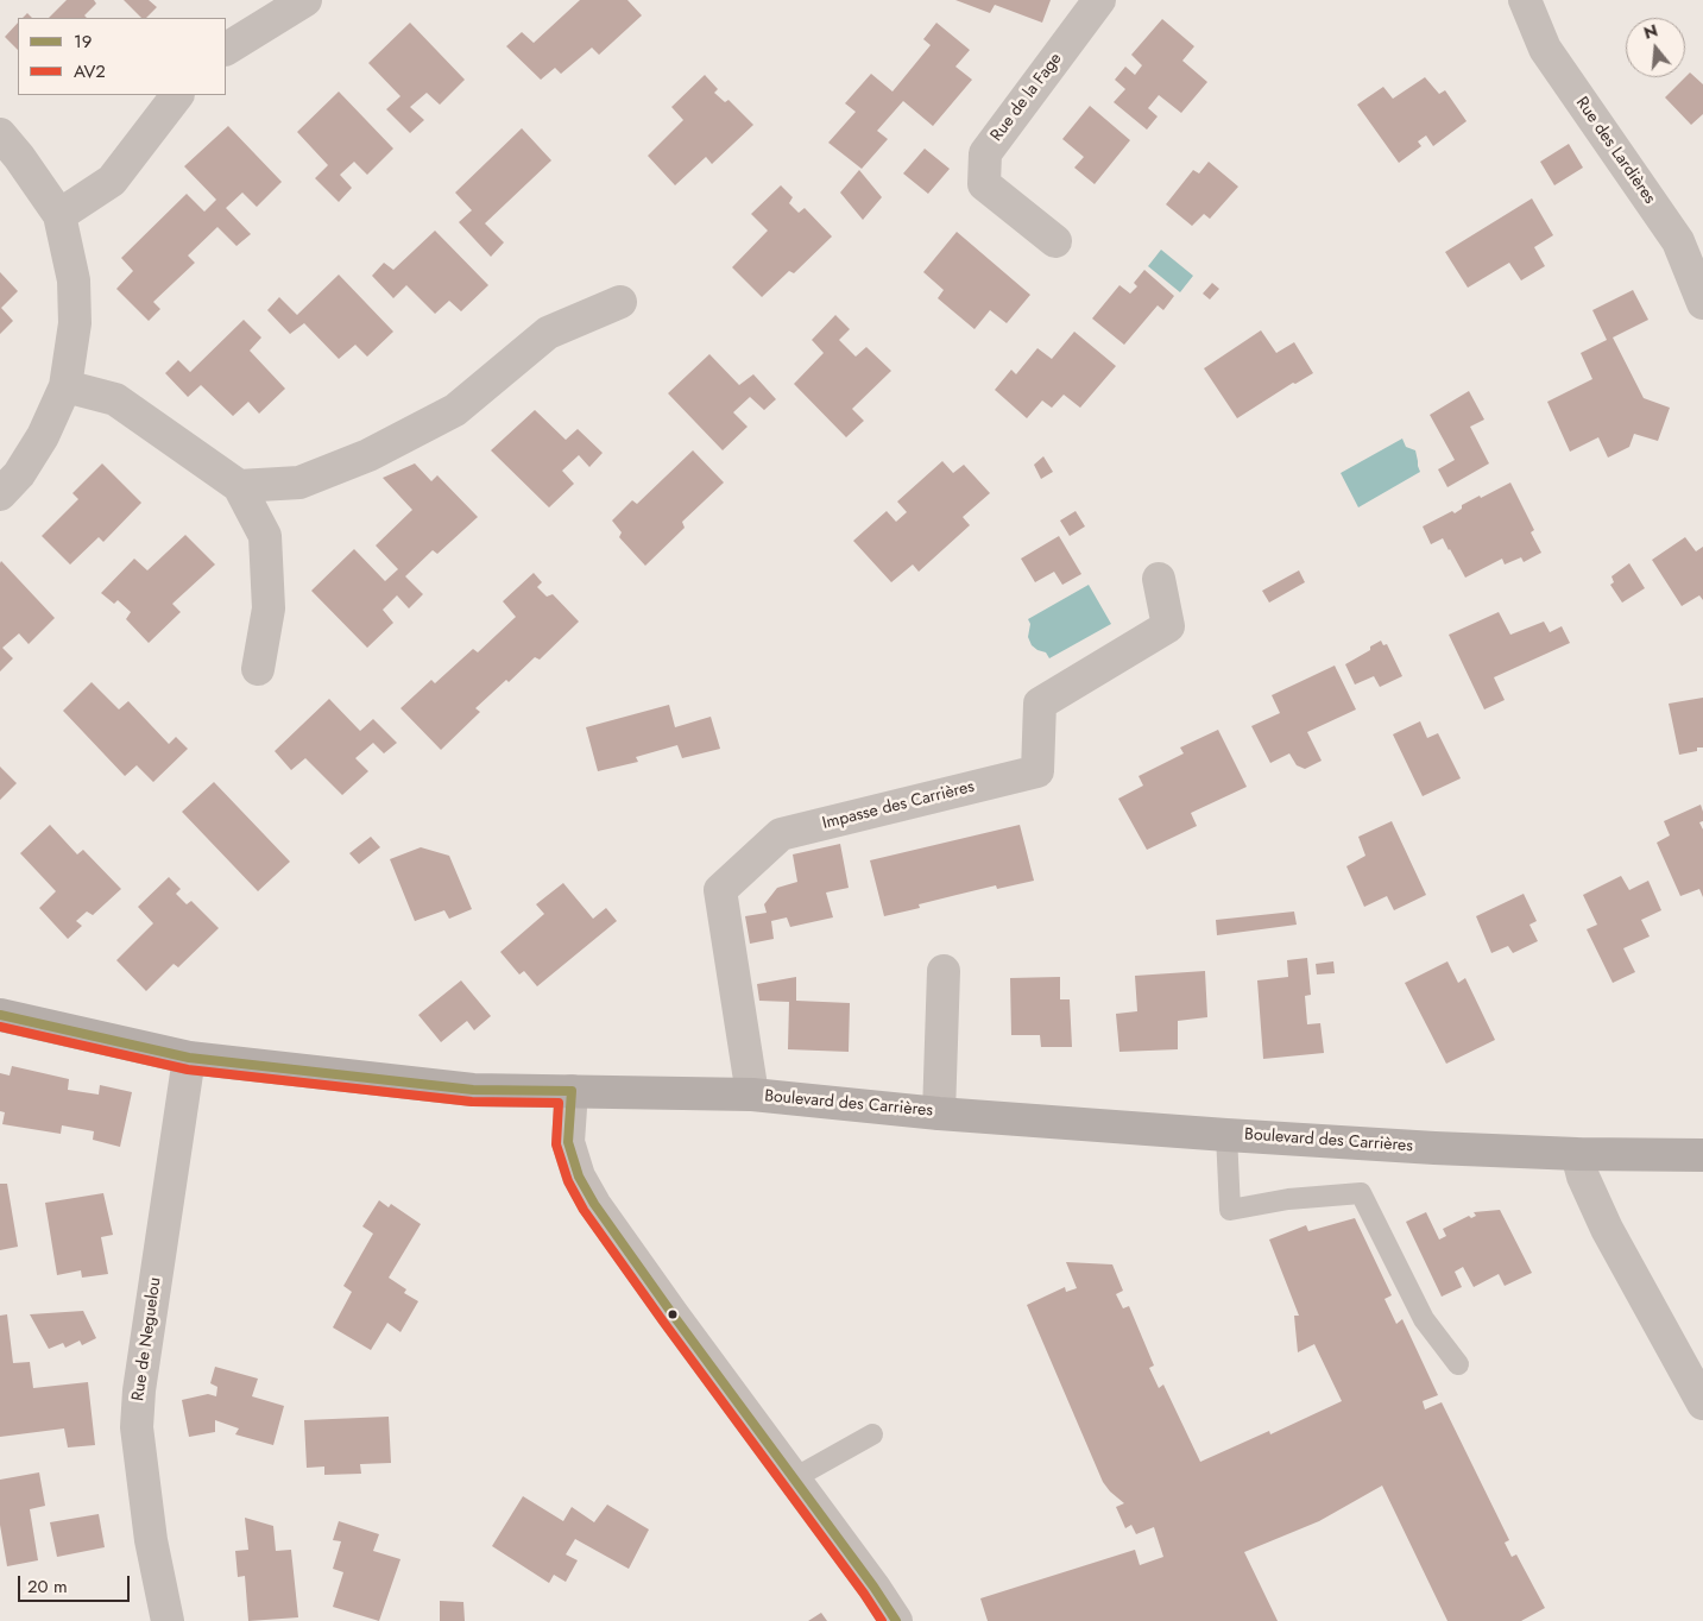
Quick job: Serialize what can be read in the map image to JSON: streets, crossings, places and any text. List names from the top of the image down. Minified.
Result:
{"streets":{"street":["Rue de la Fage","Rue des Lardières","Impasse des Carrières","Boulevard des Carrières","Rue de Neguelou"]},"crossings":[["Impasse des Carrières","Boulevard des Carrières"],["Boulevard des Carrières","Rue de Neguelou"]],"lines":["transit line 19","transit line AV2"],"legend":["19","AV2"],"scale_bar":"20 m","north":"top"}
